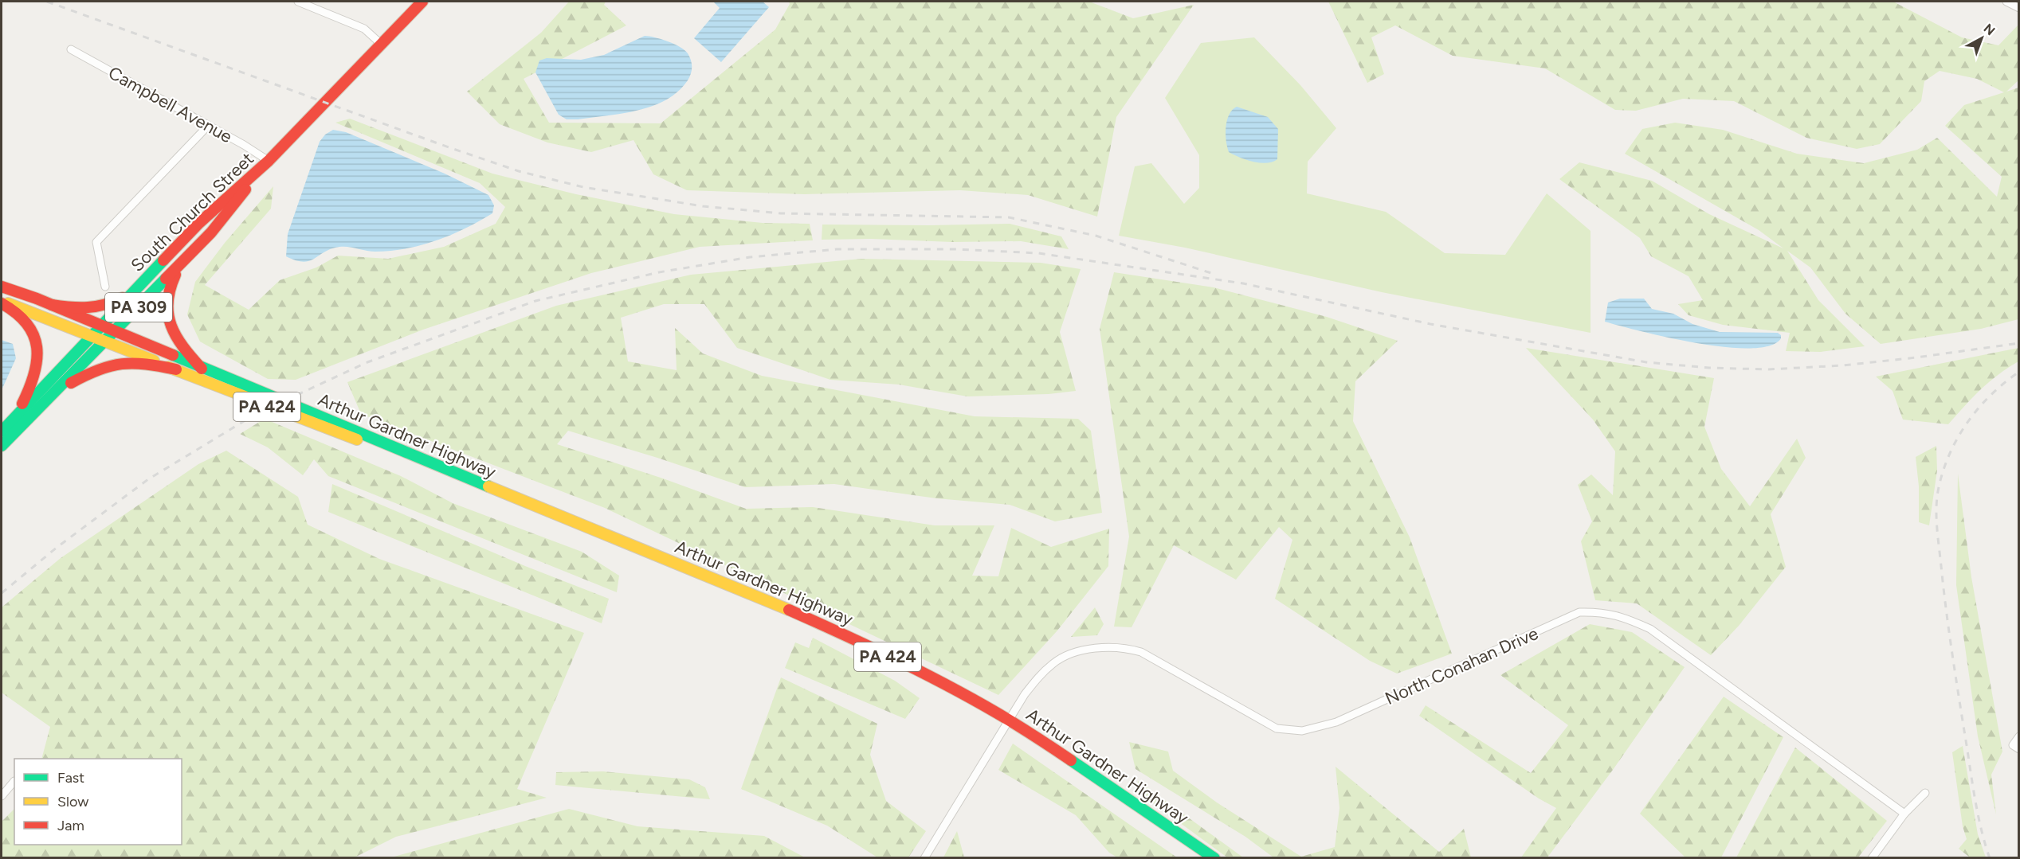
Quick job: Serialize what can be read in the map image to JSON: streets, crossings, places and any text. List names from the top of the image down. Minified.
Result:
{"streets":{"main road":["South Church Street","PA 309","PA 424","Arthur Gardner Highway"],"street":["Campbell Avenue","North Conahan Drive"]},"crossings":[["Campbell Avenue","South Church Street"],["South Church Street","Arthur Gardner Highway"],["Arthur Gardner Highway","North Conahan Drive"]],"legend":["Fast","Slow","Jam"],"north":"top right"}
